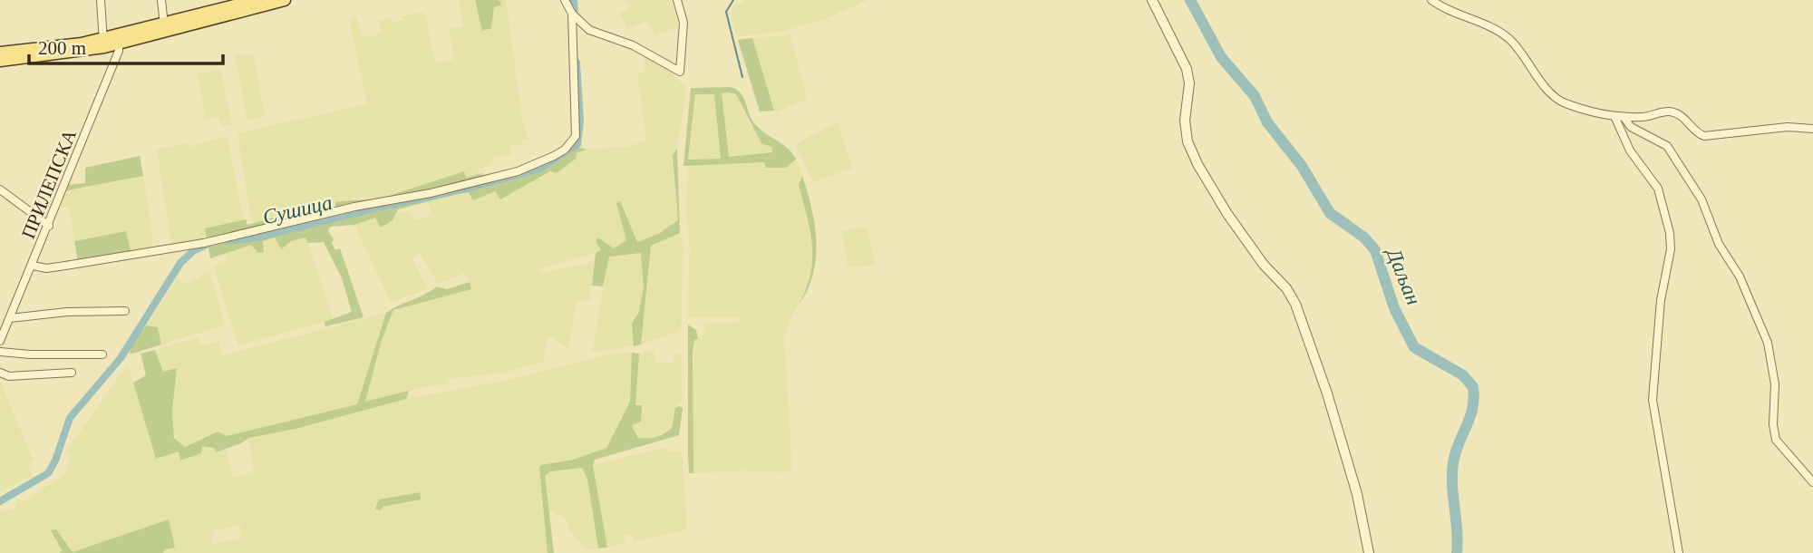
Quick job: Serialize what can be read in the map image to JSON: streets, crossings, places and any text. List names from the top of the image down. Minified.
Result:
{"streets":{"street":["ПРИЛЕПСКА"]},"water":["Сушица","Даљан"],"scale_bar":"200 m"}
